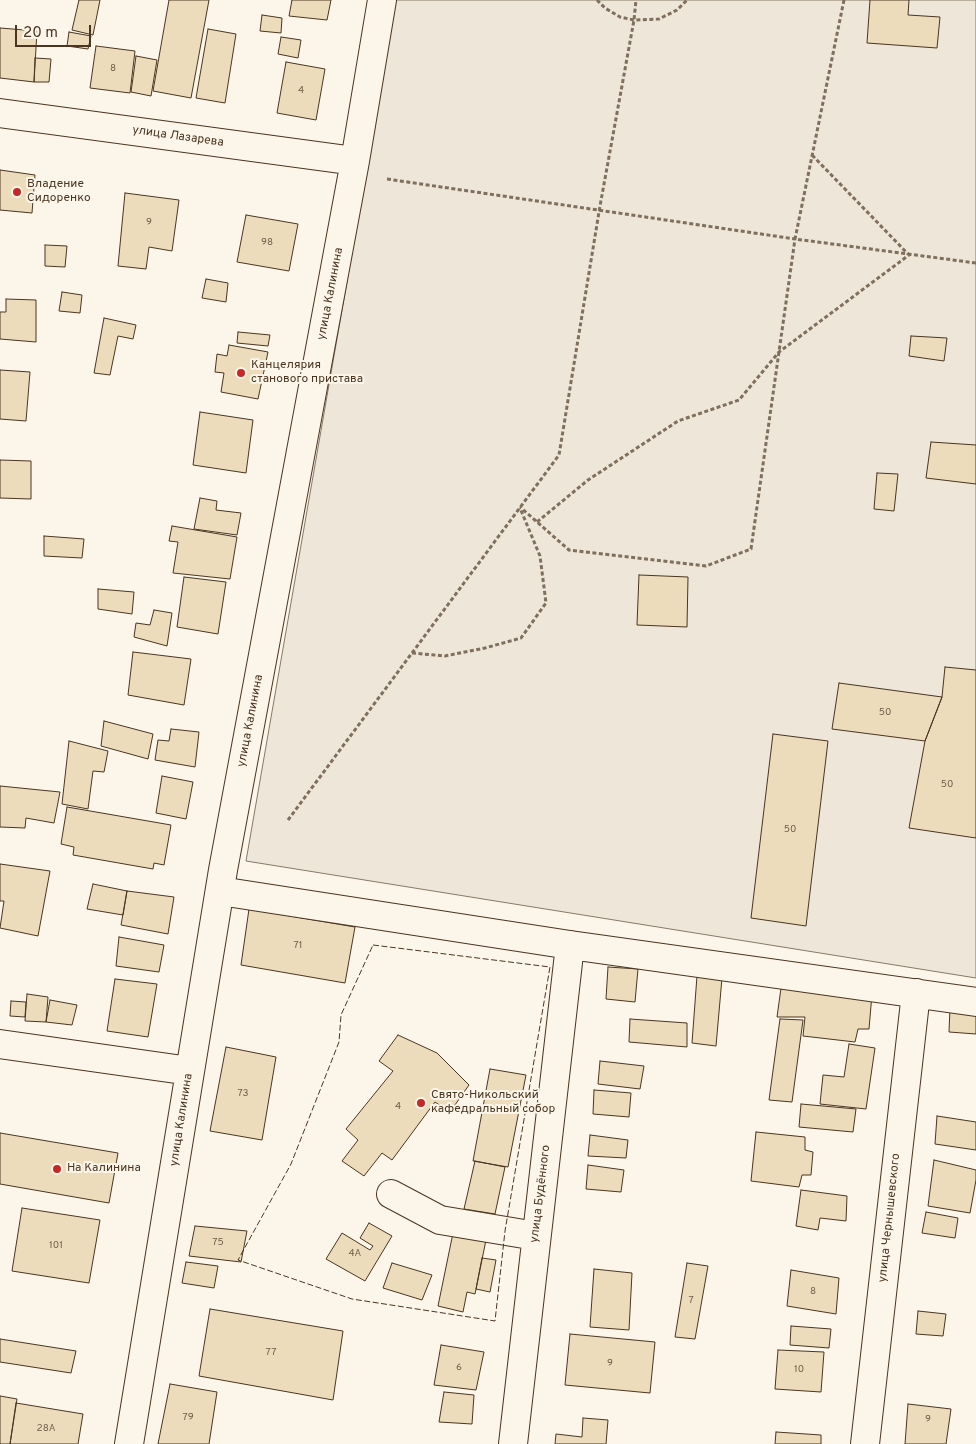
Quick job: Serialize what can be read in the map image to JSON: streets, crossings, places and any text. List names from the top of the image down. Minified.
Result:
{"streets":{"street":["улица Лазарева","улица Калинина","улица Будённого","улица Чернышевского"]},"crossings":[["улица Лазарева","улица Калинина"]],"places":["Владение Сидоренко","Канцелярия станового пристава","Свято-Никольский кафедральный собор","На Калинина"],"house_numbers":["8","4","9","98","50","50","50","71","73","4","75","101","4А","8","7","77","9","6","10","79","9","28А"],"scale_bar":"20 m"}
